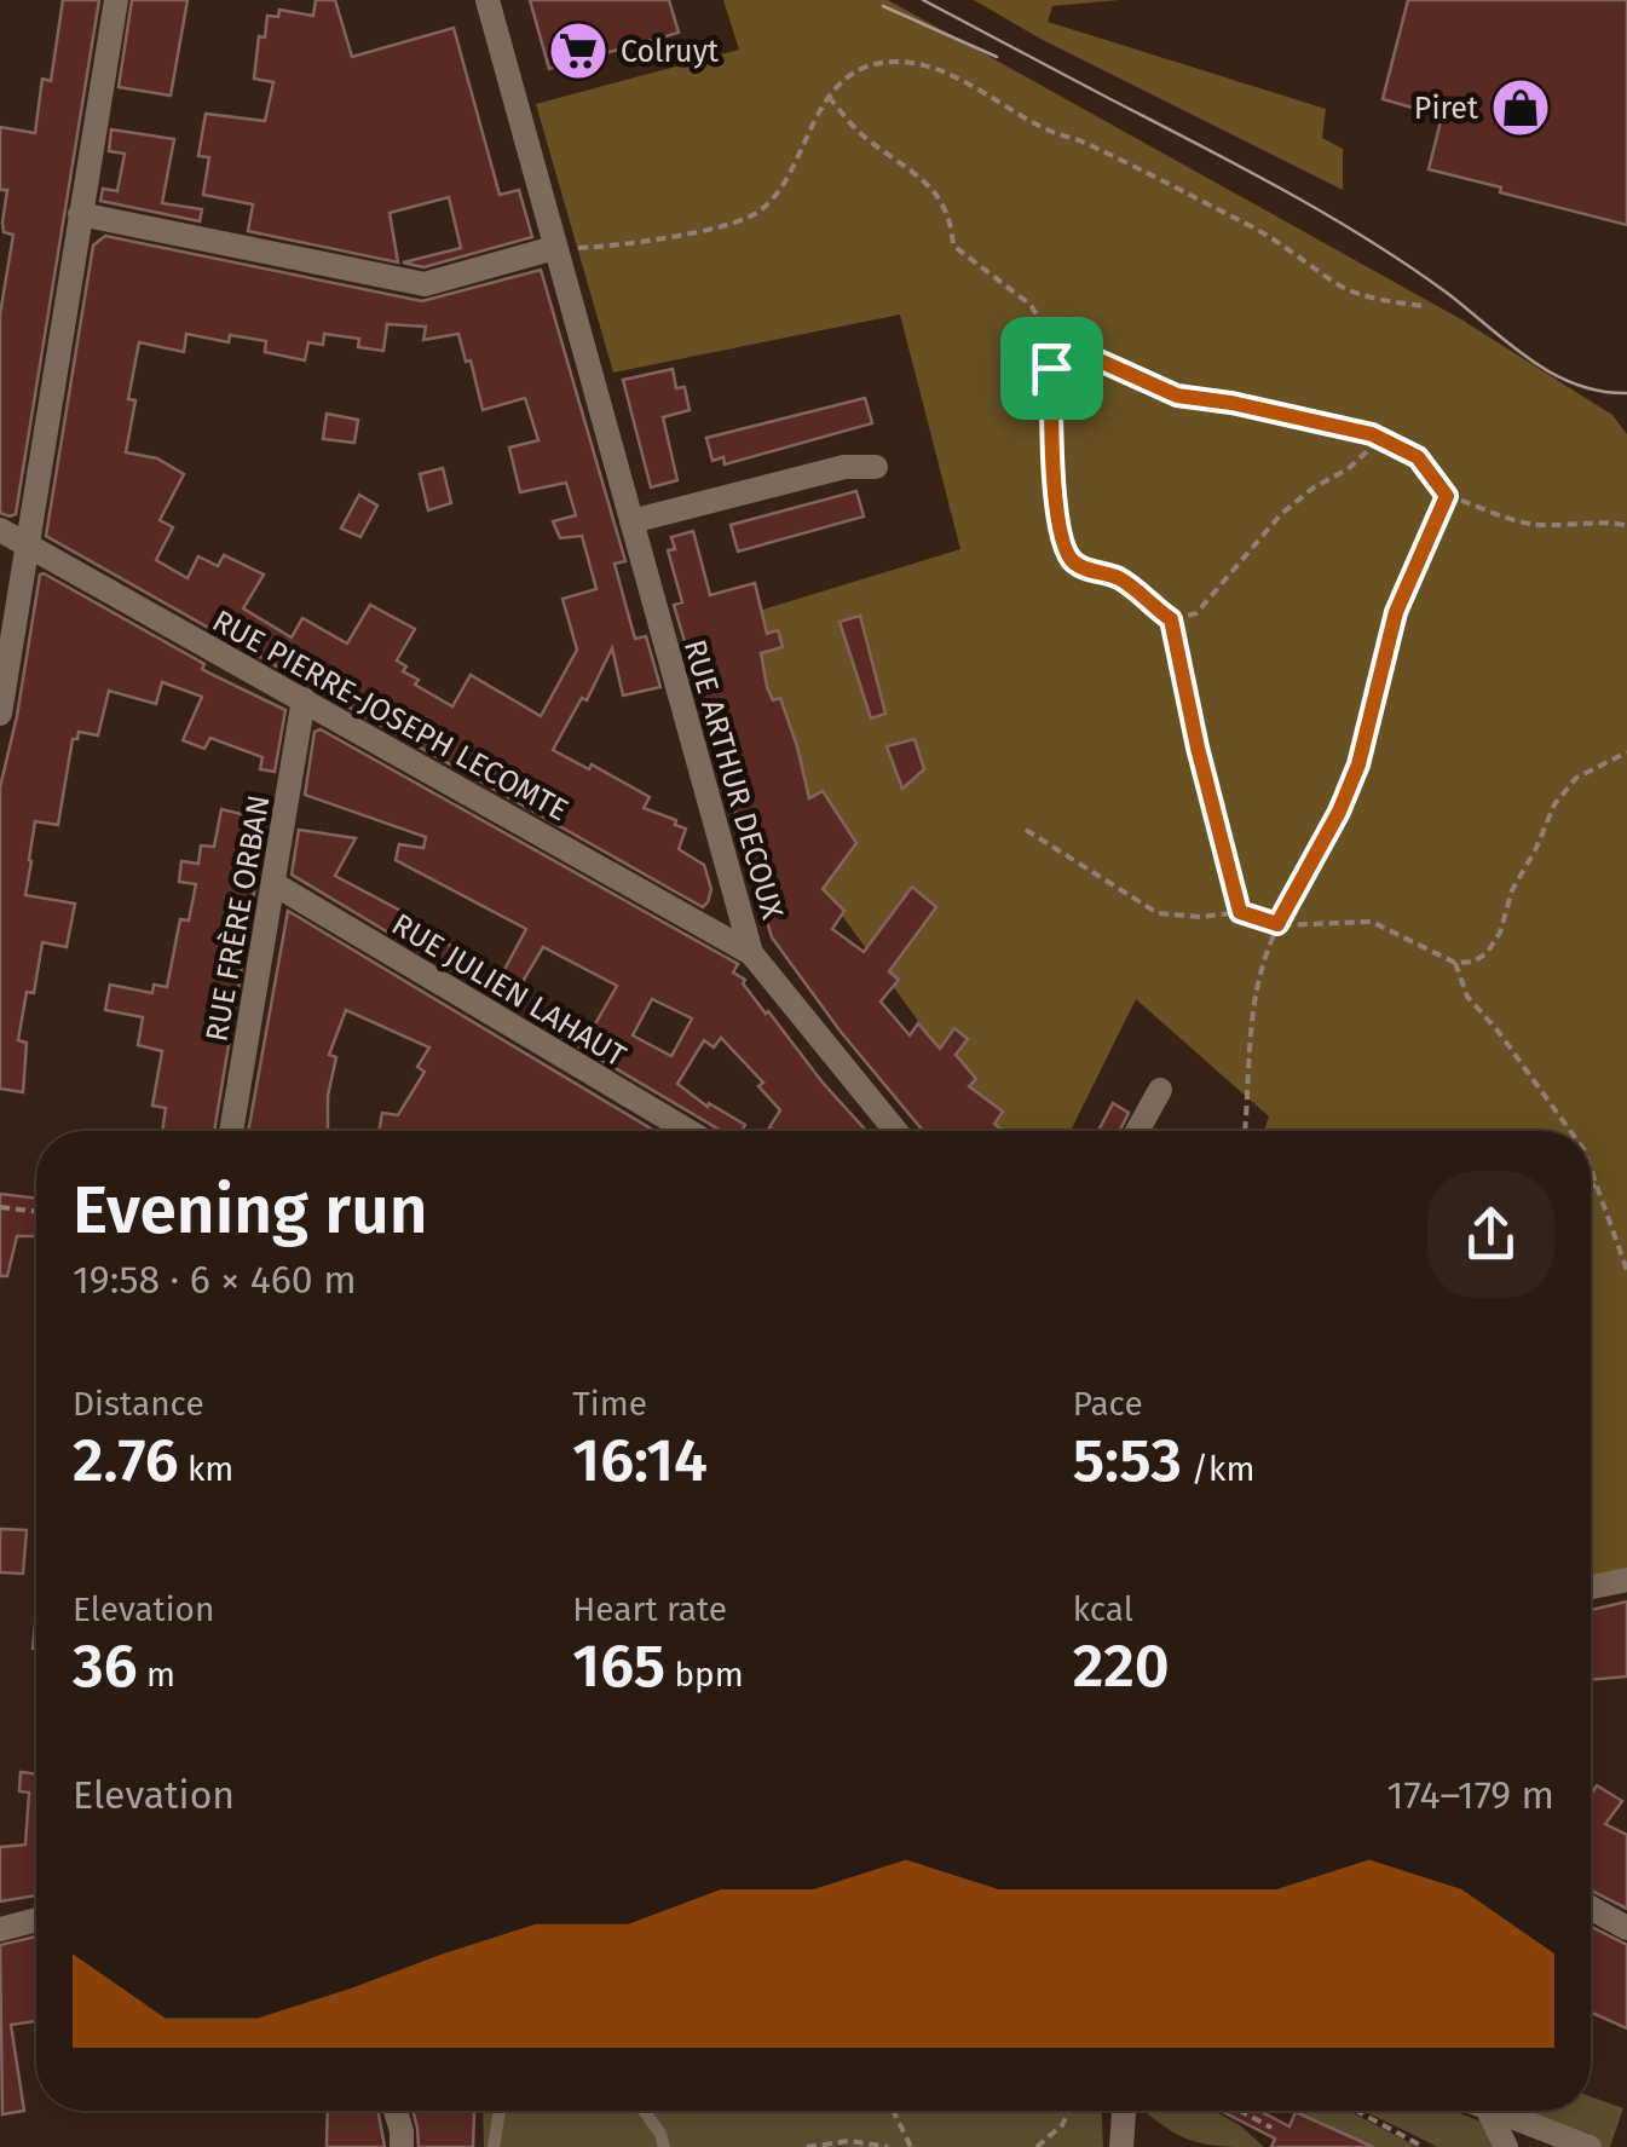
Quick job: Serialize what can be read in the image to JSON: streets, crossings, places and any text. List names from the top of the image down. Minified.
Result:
{"streets":{"street":["RUE PIERRE-JOSEPH LECOMTE","RUE ARTHUR DECOUX","RUE FRÈRE ORBAN","RUE JULIEN LAHAUT"]},"crossings":[["RUE PIERRE-JOSEPH LECOMTE","RUE ARTHUR DECOUX"],["RUE PIERRE-JOSEPH LECOMTE","RUE FRÈRE ORBAN"],["RUE FRÈRE ORBAN","RUE JULIEN LAHAUT"]],"places":{"supermarket":["Colruyt"],"shop":["Piret"]},"page":{"heading":["Evening run","19:58 · 6 × 460 m"],"stats":[["Distance","2.76 km"],["Time","16:14"],["Pace","5:53 /km"],["Elevation","36 m"],["Heart rate","165 bpm"],["kcal","220"]],"chart":["Elevation","174–179 m"]}}
